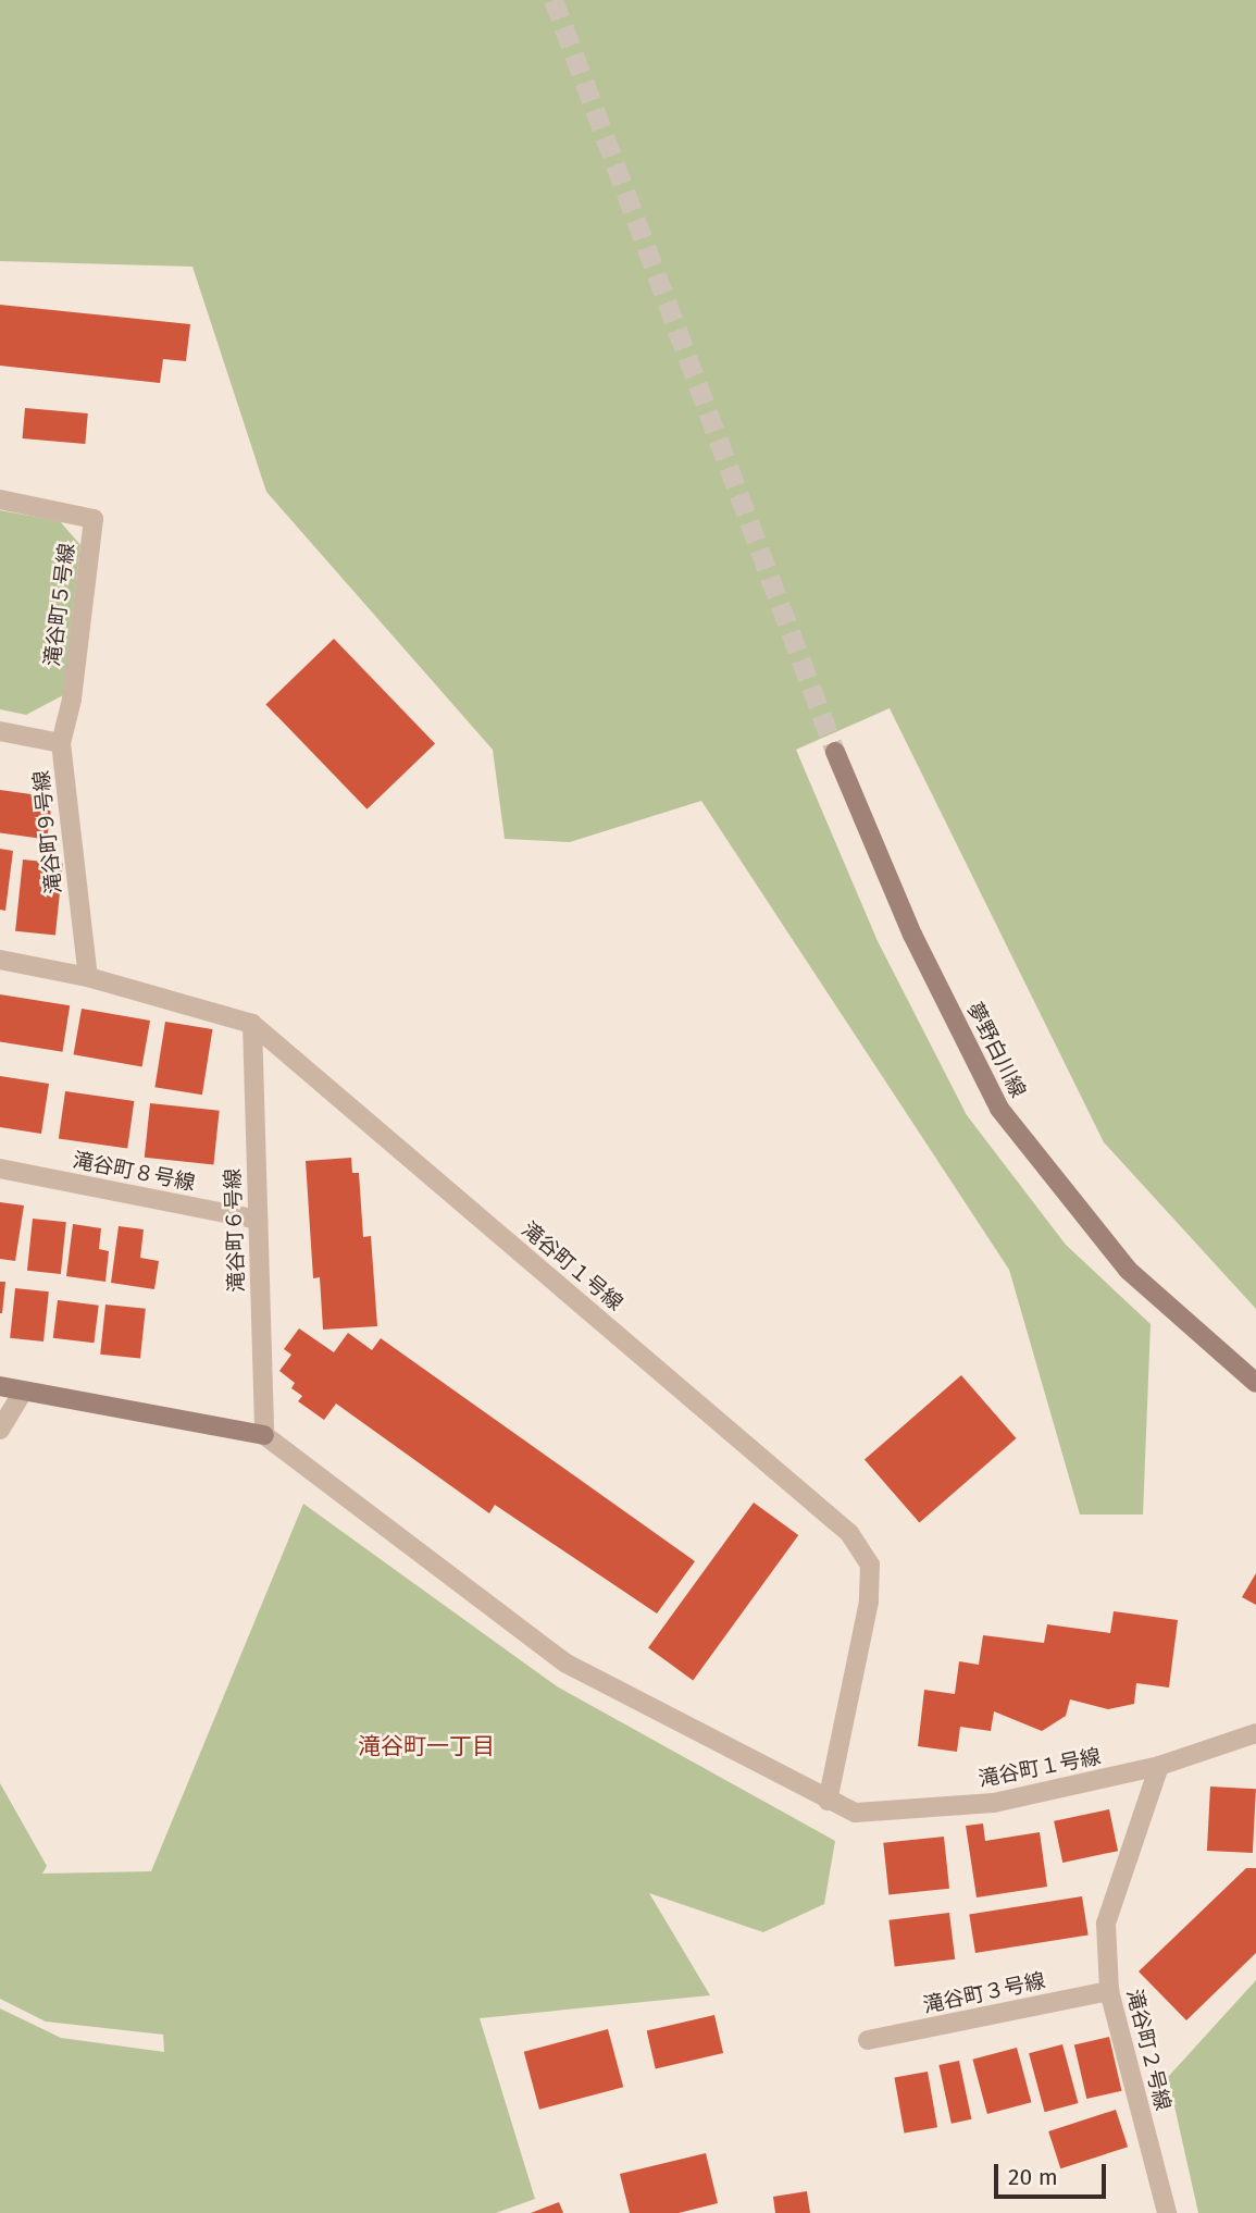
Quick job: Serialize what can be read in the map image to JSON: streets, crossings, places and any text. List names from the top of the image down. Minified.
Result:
{"streets":{"street":["滝谷町５号線","滝谷町９号線","夢野白川線","滝谷町８号線","滝谷町６号線","滝谷町１号線","滝谷町３号線","滝谷町２号線"]},"crossings":[["滝谷町５号線","滝谷町９号線"],["滝谷町９号線","滝谷町１号線"],["滝谷町８号線","滝谷町６号線"],["滝谷町６号線","滝谷町１号線"],["滝谷町１号線","滝谷町２号線"],["滝谷町３号線","滝谷町２号線"]],"districts":["滝谷町一丁目"],"scale_bar":"20 m"}
